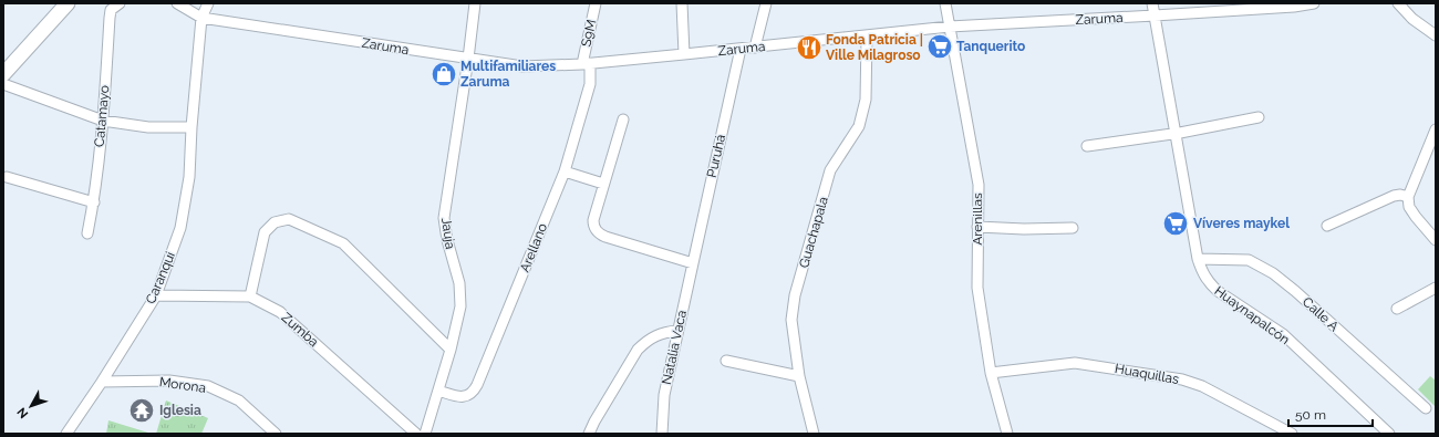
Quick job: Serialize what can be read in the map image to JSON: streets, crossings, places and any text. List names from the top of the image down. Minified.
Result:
{"streets":{"street":["Zaruma","S9M","Catamayo","Puruhá","Arenillas","Guachapala","Jauja","Arellano","Caranqui","Calle A","Huaynapalcón","Zumba","Natalia Vaca","Huaquillas","Morona"]},"crossings":[["Zaruma","S9M"],["Zaruma","Puruhá"],["Zaruma","Arenillas"],["Zaruma","Guachapala"],["Zaruma","Jauja"],["Zaruma","Arellano"],["Zaruma","Caranqui"],["Zaruma","Huaynapalcón"],["S9M","Arellano"],["Puruhá","Natalia Vaca"],["Arenillas","Huaquillas"],["Jauja","Arellano"],["Caranqui","Zumba"],["Caranqui","Morona"],["Calle A","Huaynapalcón"]],"places":{"supermarket":["Tanquerito","Víveres maykel"],"restaurant":["Fonda Patricia | Ville Milagroso"],"shop":["Multifamiliares Zaruma"],"temple":["Iglesia"]},"scale_bar":"50 m","north":"bottom left"}
